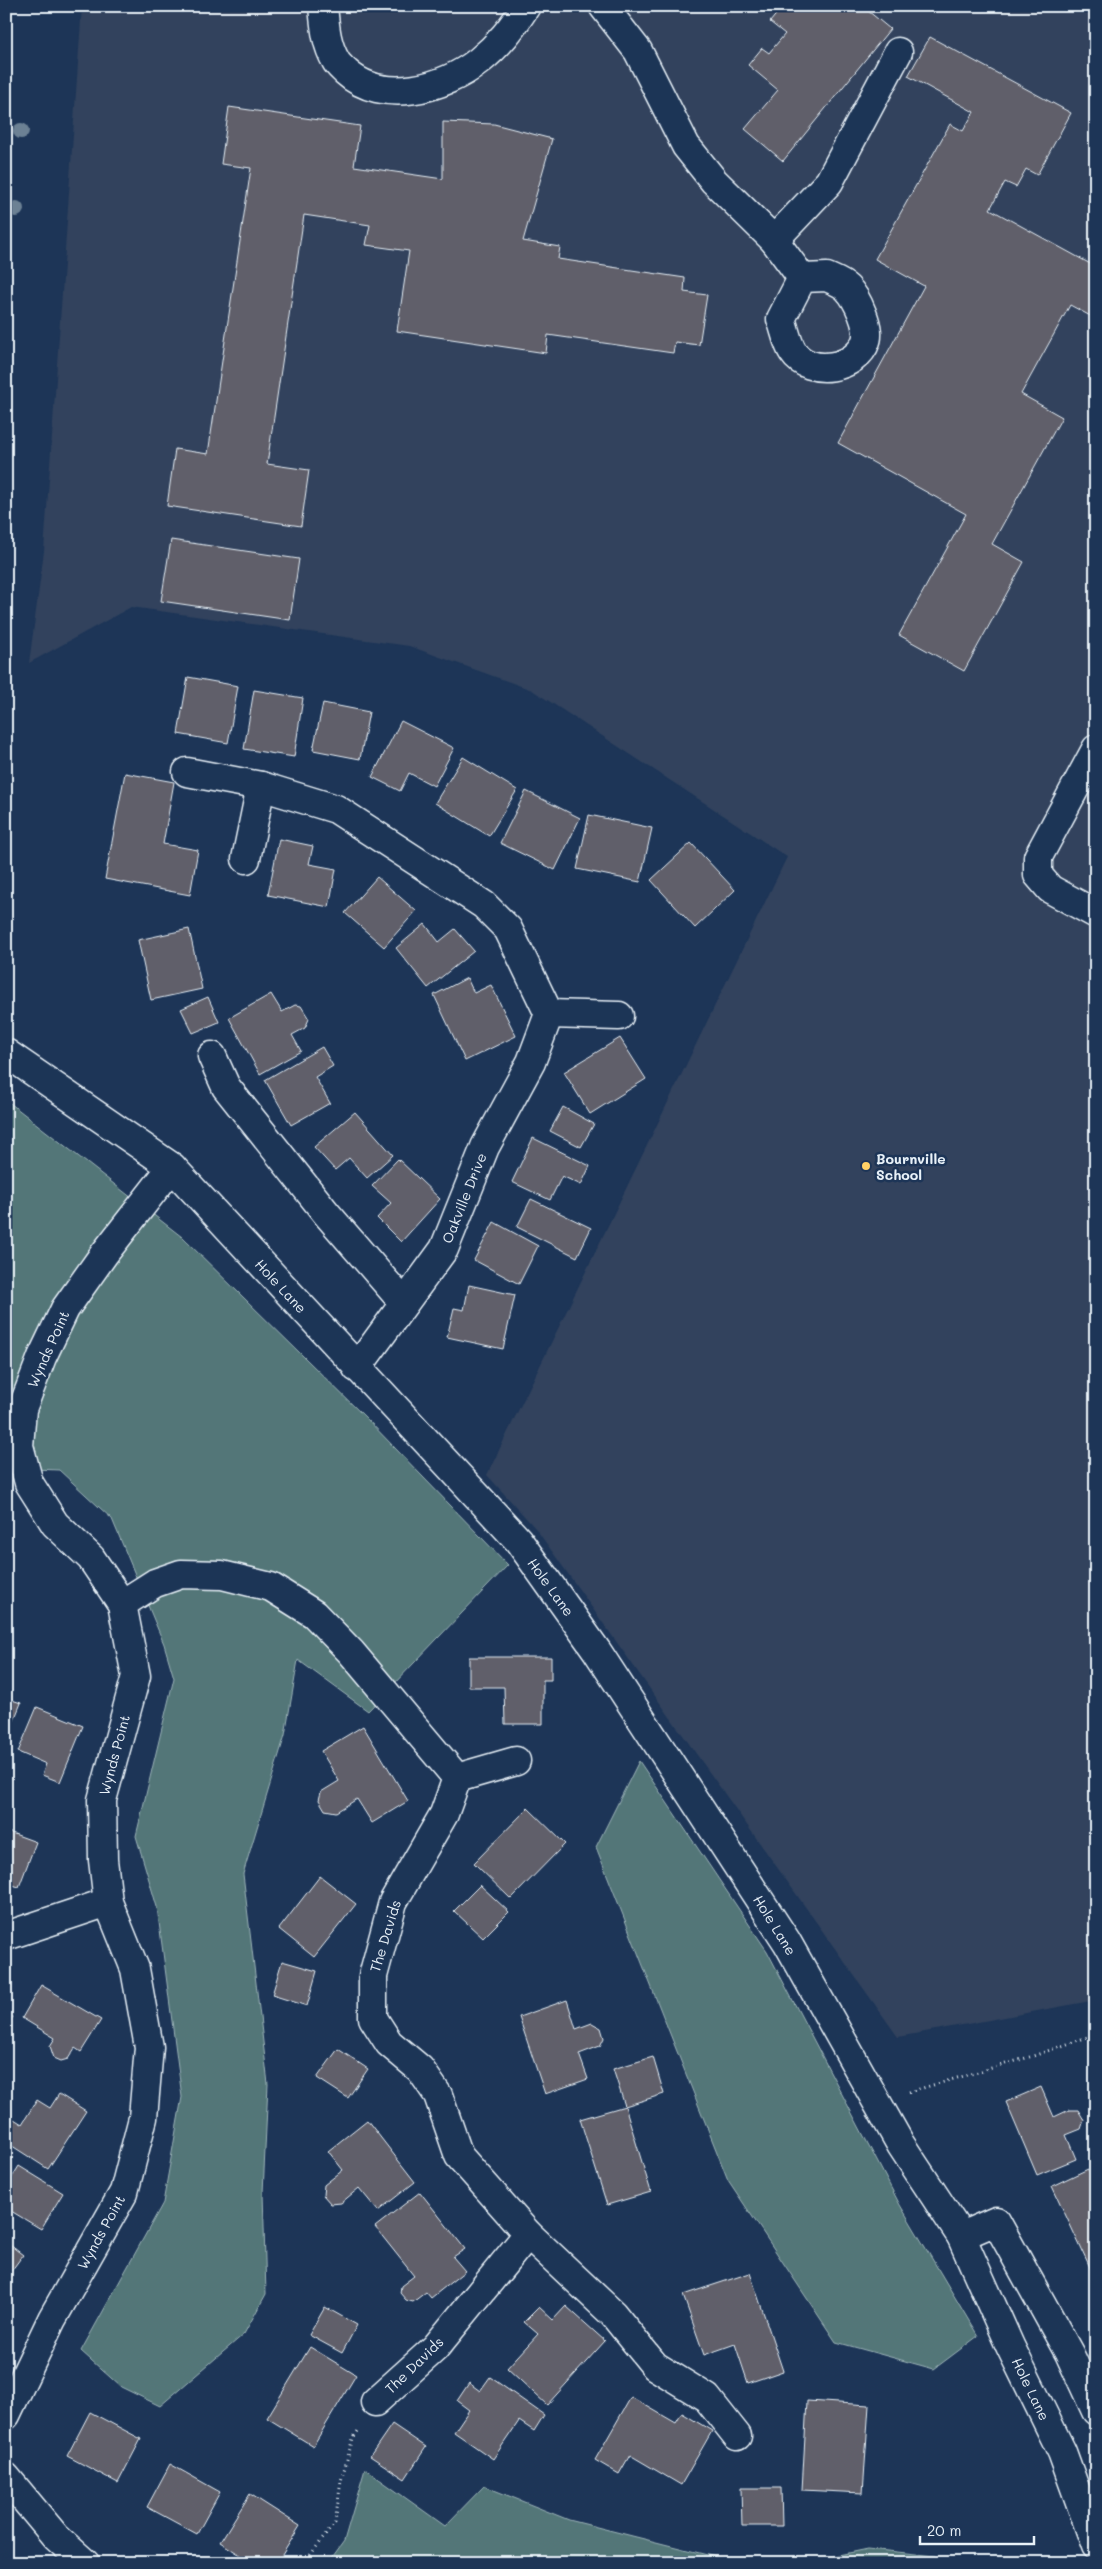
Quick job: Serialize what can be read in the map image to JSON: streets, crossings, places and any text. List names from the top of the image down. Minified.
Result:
{"streets":{"street":["Oakville Drive","Hole Lane","Wynds Point","The Davids"]},"crossings":[["Oakville Drive","Hole Lane"],["Hole Lane","Wynds Point"]],"places":["Bournville School"],"scale_bar":"20 m"}
